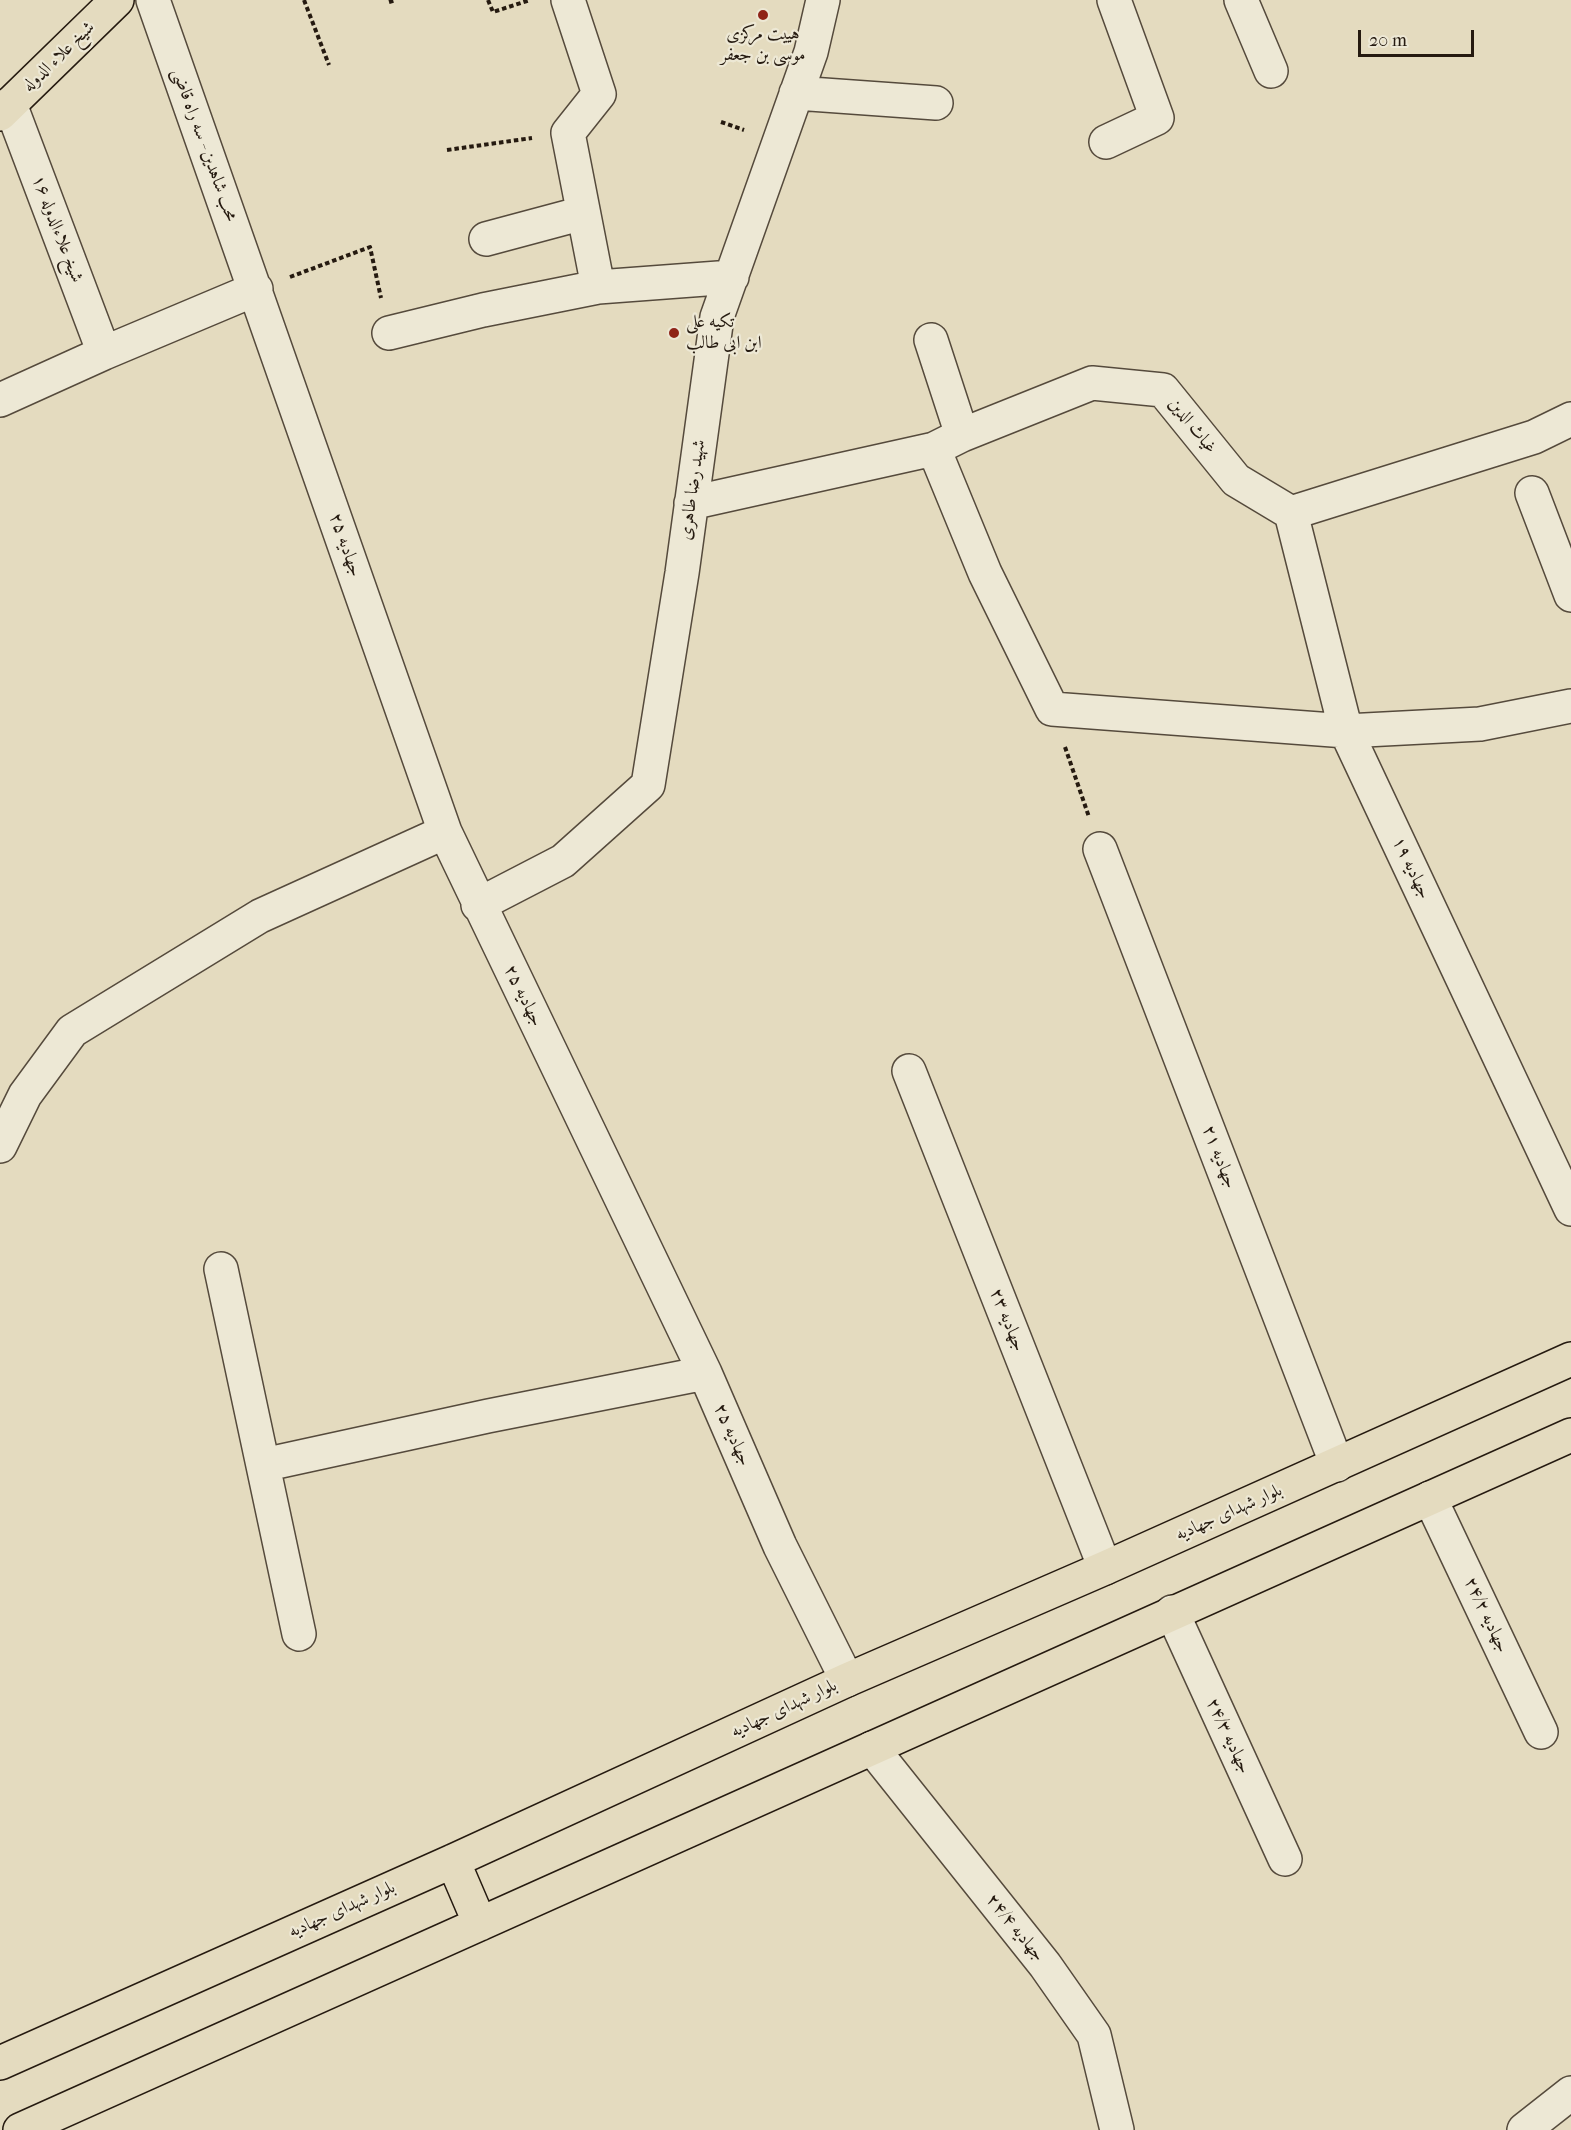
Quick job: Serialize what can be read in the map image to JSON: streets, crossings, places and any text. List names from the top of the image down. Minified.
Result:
{"streets":{"main road":["شیخ علاء الدوله","بلوار شهدای جهادیه"],"street":["محب شاهدین - سه راه قاضی","شیخ علاءالدوله ۱۶","غیاث الدین","شهید رضا طاهری","جهادیه ۲۵","جهادیه ۱۹","جهادیه ۲۱","جهادیه ۲۳","جهادیه ۲۴/۲","جهادیه ۲۴/۳","جهادیه ۲۴/۴"]},"crossings":[["شیخ علاء الدوله","شیخ علاءالدوله ۱۶"],["محب شاهدین - سه راه قاضی","جهادیه ۲۵"],["غیاث الدین","شهید رضا طاهری"],["غیاث الدین","جهادیه ۱۹"],["شهید رضا طاهری","جهادیه ۲۵"],["جهادیه ۲۵","بلوار شهدای جهادیه"],["جهادیه ۲۱","بلوار شهدای جهادیه"],["جهادیه ۲۳","بلوار شهدای جهادیه"]],"places":["هییت مرکزی موسی بن جعفر","تکیه علی ابن ابی طالب"],"scale_bar":"20 m"}
